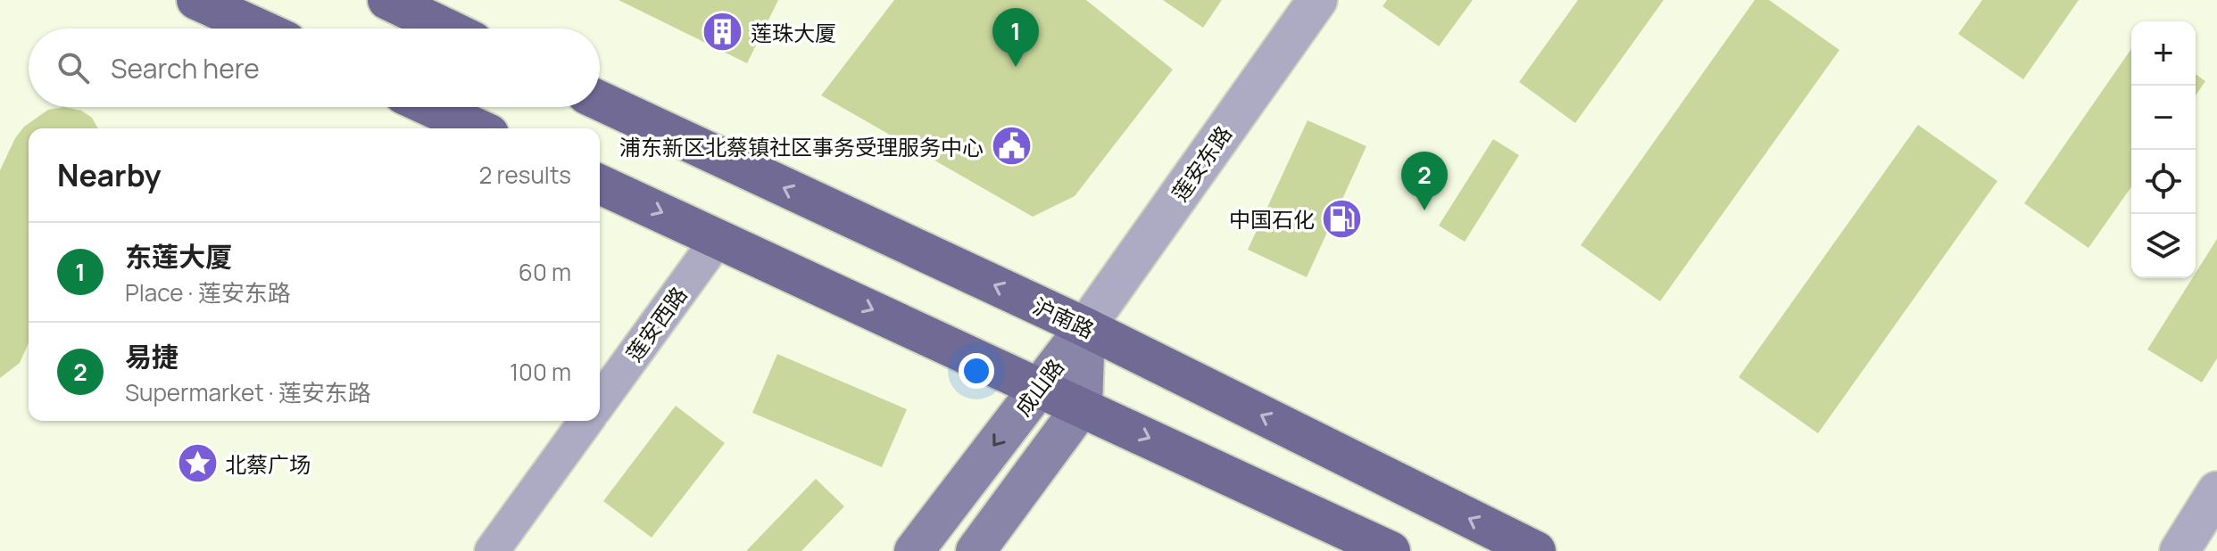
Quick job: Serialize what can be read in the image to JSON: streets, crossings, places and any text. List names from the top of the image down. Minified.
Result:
{"streets":{"main road":["沪南路","成山路"],"street":["莲安东路","莲安西路"]},"crossings":[["莲安东路","沪南路"],["莲安东路","成山路"],["沪南路","成山路"]],"places":{"building":["莲珠大厦"],"public building":["浦东新区北蔡镇社区事务受理服务中心"],"fuel station":["中国石化"],"place":["北蔡广场"]},"page":{"pins":["1","2"],"map_buttons":["+","−"],"search":"Search here","heading":["Nearby","2 results"],"list":[{"mark":"1","name":"东莲大厦","note":"Place · 莲安东路","value":"60 m"},{"mark":"2","name":"易捷","note":"Supermarket · 莲安东路","value":"100 m"}]}}
